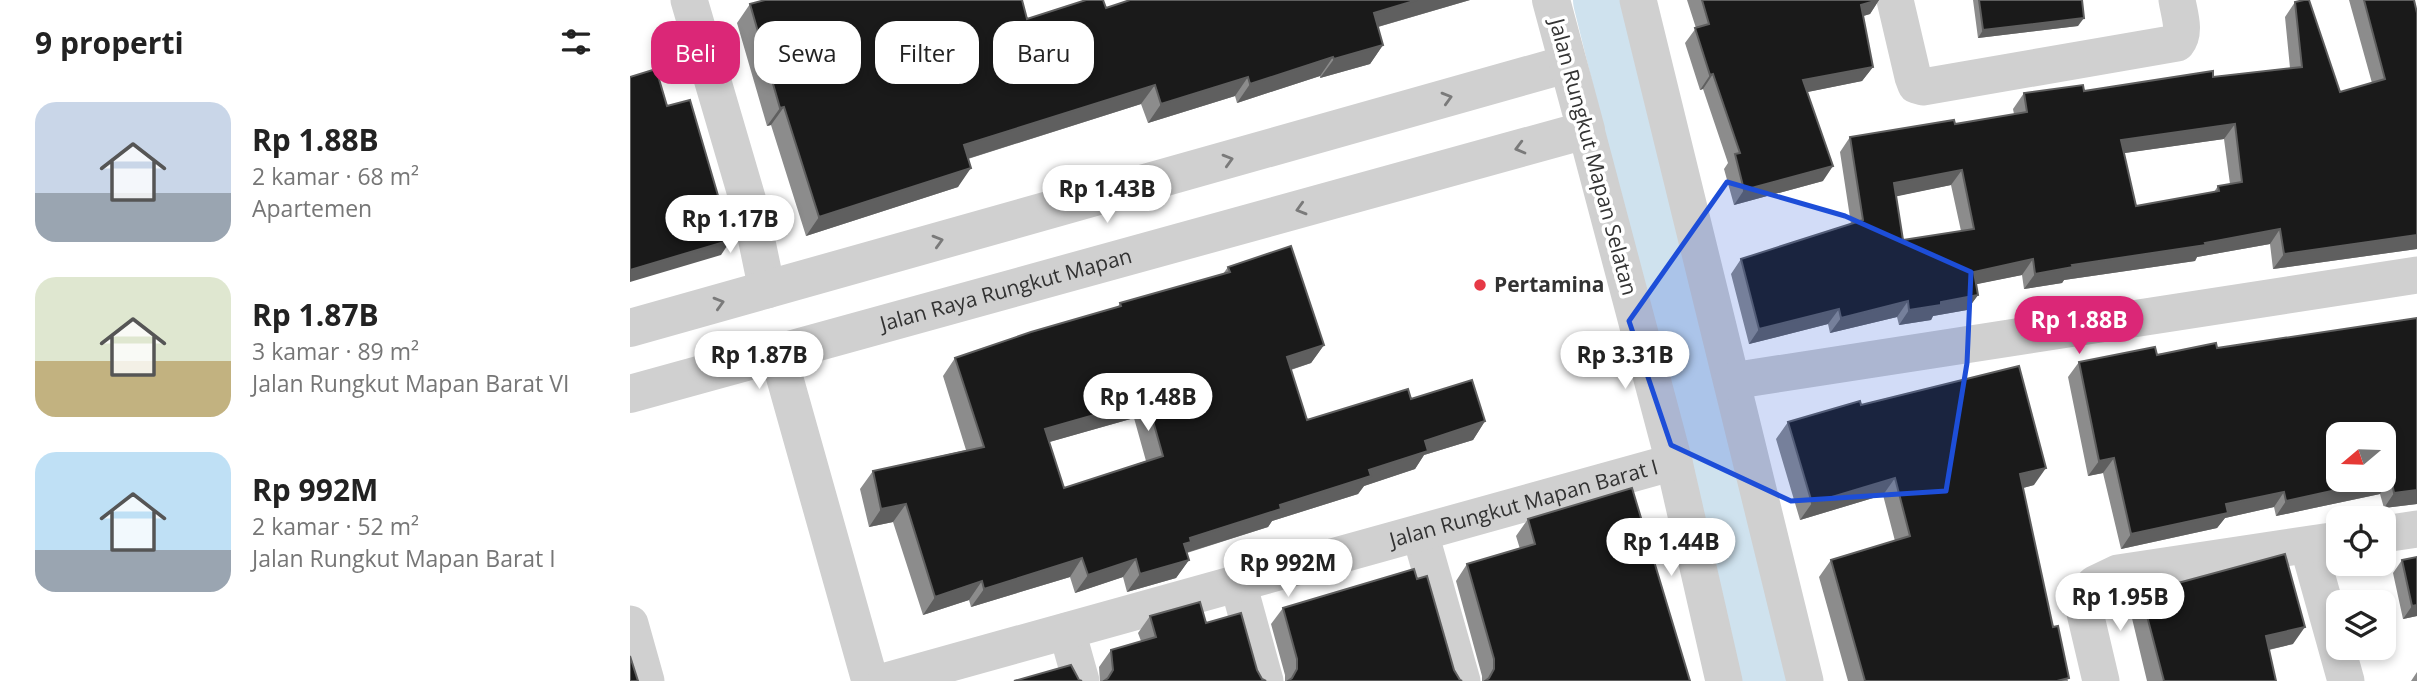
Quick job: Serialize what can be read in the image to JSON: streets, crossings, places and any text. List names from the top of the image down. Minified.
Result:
{"streets":{"street":["Jalan Rungkut Mapan Selatan","Jalan Raya Rungkut Mapan","Jalan Rungkut Mapan Barat I"]},"crossings":[["Jalan Rungkut Mapan Selatan","Jalan Raya Rungkut Mapan"],["Jalan Rungkut Mapan Selatan","Jalan Rungkut Mapan Barat I"]],"places":["Pertamina"],"north":"left","page":{"heading":"9 properti","chip":["Beli","Sewa","Filter","Baru"],"list":[{"name":"Rp 1.88B","note":"2 kamar · 68 m² · Apartemen"},{"name":"Rp 1.87B","note":"3 kamar · 89 m² · Jalan Rungkut Mapan Barat VI"},{"name":"Rp 992M","note":"2 kamar · 52 m² · Jalan Rungkut Mapan Barat I"}],"price":["Rp 1.43B","Rp 1.17B","Rp 1.88B","Rp 1.87B","Rp 3.31B","Rp 1.48B","Rp 1.44B","Rp 992M","Rp 1.95B"]}}
